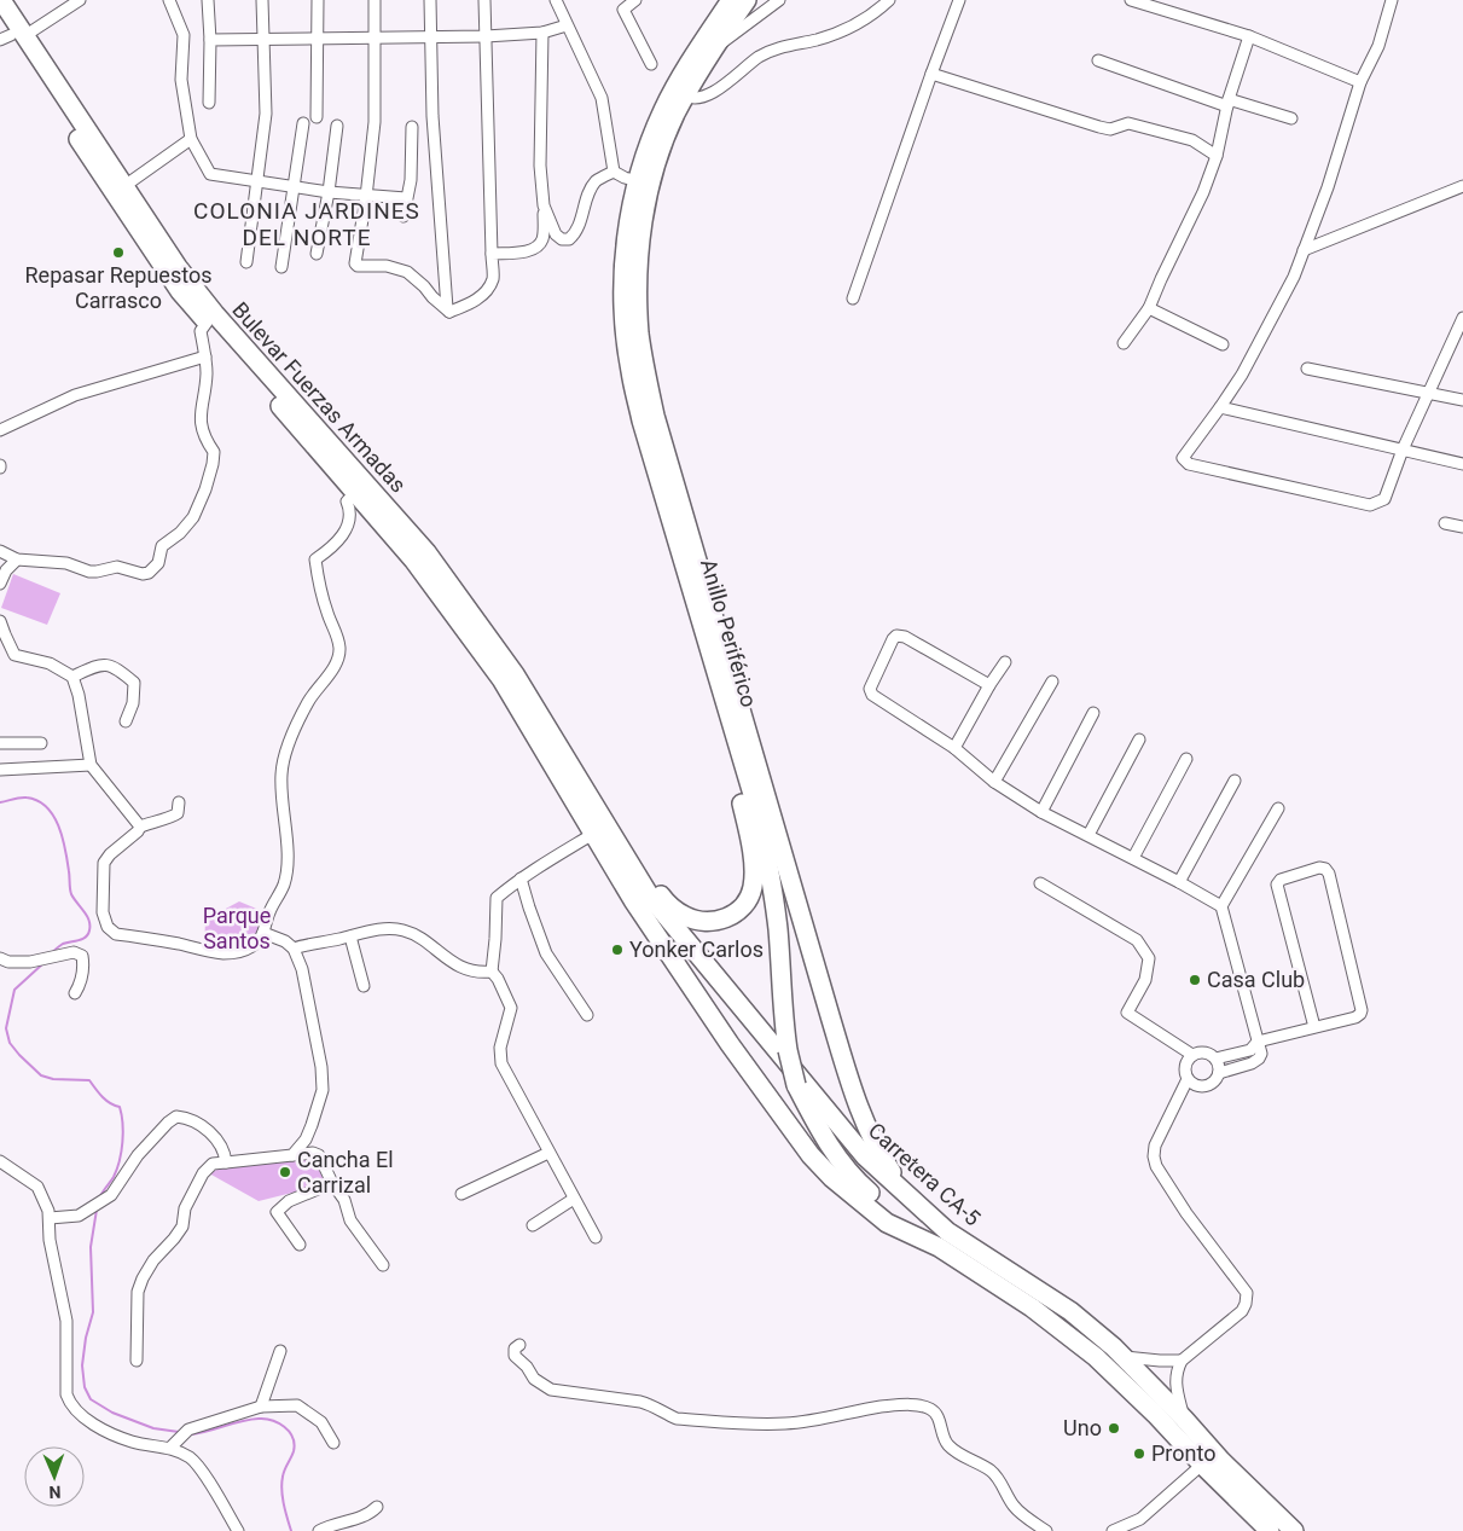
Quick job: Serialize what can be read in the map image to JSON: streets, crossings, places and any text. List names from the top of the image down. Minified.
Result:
{"streets":{"highway":["Bulevar Fuerzas Armadas","Anillo Periférico","Carretera CA-5"]},"crossings":[["Bulevar Fuerzas Armadas","Carretera CA-5"],["Anillo Periférico","Carretera CA-5"]],"districts":["COLONIA JARDINES DEL NORTE"],"parks":["Parque Santos"],"places":["Repasar Repuestos Carrasco","Yonker Carlos","Casa Club","Cancha El Carrizal","Uno","Pronto"],"north":"bottom"}
